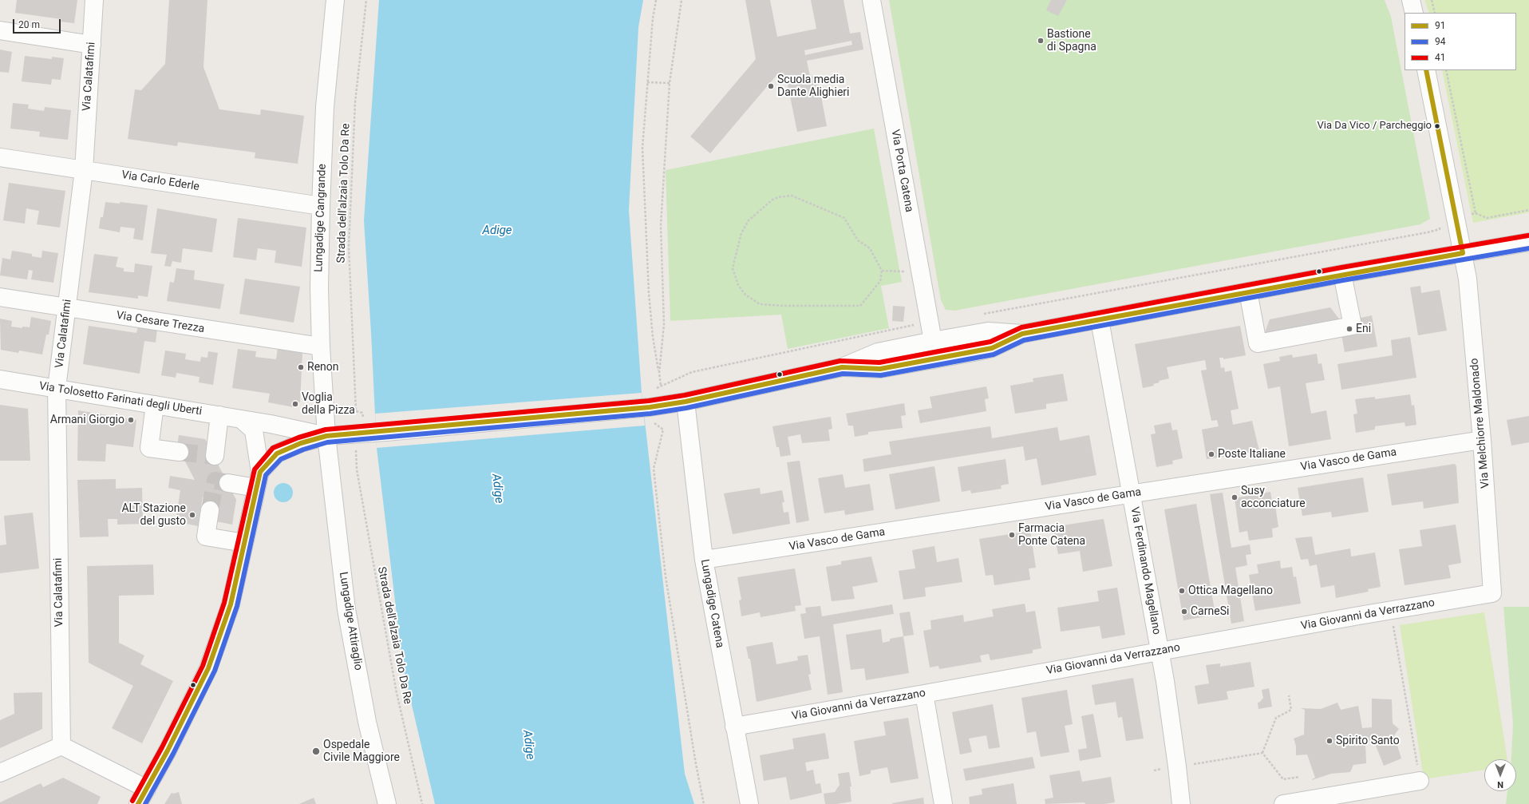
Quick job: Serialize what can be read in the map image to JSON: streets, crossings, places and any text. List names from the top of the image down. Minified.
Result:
{"streets":{"street":["Via Calatafimi","Via Porta Catena","Via Carlo Ederle","Lungadige Cangrande","Via Cesare Trezza","Via Tolosetto Farinati degli Uberti","Via Melchiorre Maldonado","Via Vasco de Gama","Via Ferdinando Magellano","Lungadige Catena","Via Giovanni da Verrazzano","Lungadige Attiraglio"],"path":["Strada dell'alzaia Tolo Da Re"]},"crossings":[["Via Calatafimi","Via Carlo Ederle"],["Via Calatafimi","Via Cesare Trezza"],["Via Calatafimi","Via Tolosetto Farinati degli Uberti"],["Via Carlo Ederle","Lungadige Cangrande"],["Strada dell'alzaia Tolo Da Re","Via Tolosetto Farinati degli Uberti"],["Lungadige Cangrande","Via Cesare Trezza"],["Lungadige Cangrande","Via Tolosetto Farinati degli Uberti"],["Lungadige Cangrande","Lungadige Attiraglio"],["Via Tolosetto Farinati degli Uberti","Lungadige Catena"],["Via Tolosetto Farinati degli Uberti","Lungadige Attiraglio"],["Via Melchiorre Maldonado","Via Vasco de Gama"],["Via Melchiorre Maldonado","Via Giovanni da Verrazzano"],["Via Vasco de Gama","Via Ferdinando Magellano"],["Via Vasco de Gama","Lungadige Catena"],["Via Ferdinando Magellano","Via Giovanni da Verrazzano"],["Lungadige Catena","Via Giovanni da Verrazzano"]],"water":["Adige"],"places":["Bastione di Spagna","Scuola media Dante Alighieri","Via Da Vico / Parcheggio","Eni","Renon","Voglia della Pizza","Armani Giorgio","Poste Italiane","Susy acconciature","ALT Stazione del gusto","Farmacia Ponte Catena","Ottica Magellano","CarneSi","Spirito Santo","Ospedale Civile Maggiore"],"lines":["transit line 91","transit line 41","transit line 94"],"legend":["91","94","41"],"scale_bar":"20 m","north":"bottom"}
